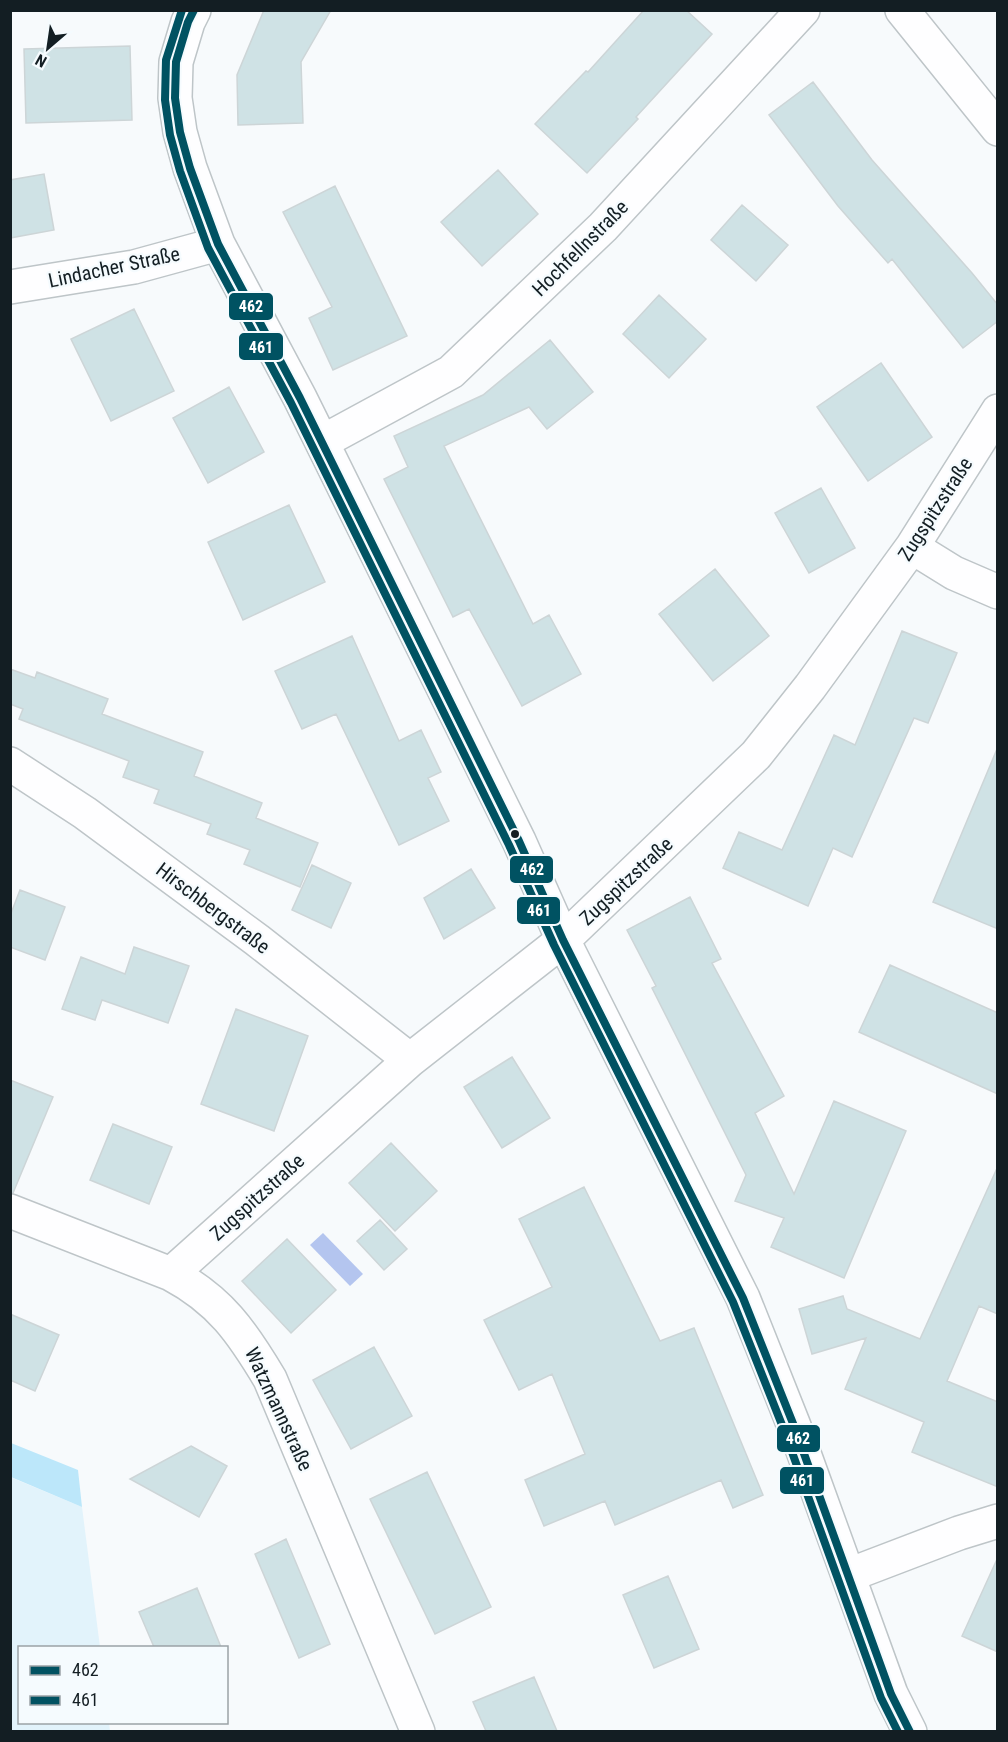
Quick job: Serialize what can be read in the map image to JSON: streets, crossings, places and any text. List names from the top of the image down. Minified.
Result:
{"streets":{"street":["Hochfellnstraße","Lindacher Straße","Zugspitzstraße","Hirschbergstraße","Watzmannstraße"]},"crossings":[["Zugspitzstraße","Hirschbergstraße"],["Zugspitzstraße","Watzmannstraße"]],"lines":["transit line 462","transit line 461"],"legend":["462","461"],"north":"bottom left"}
